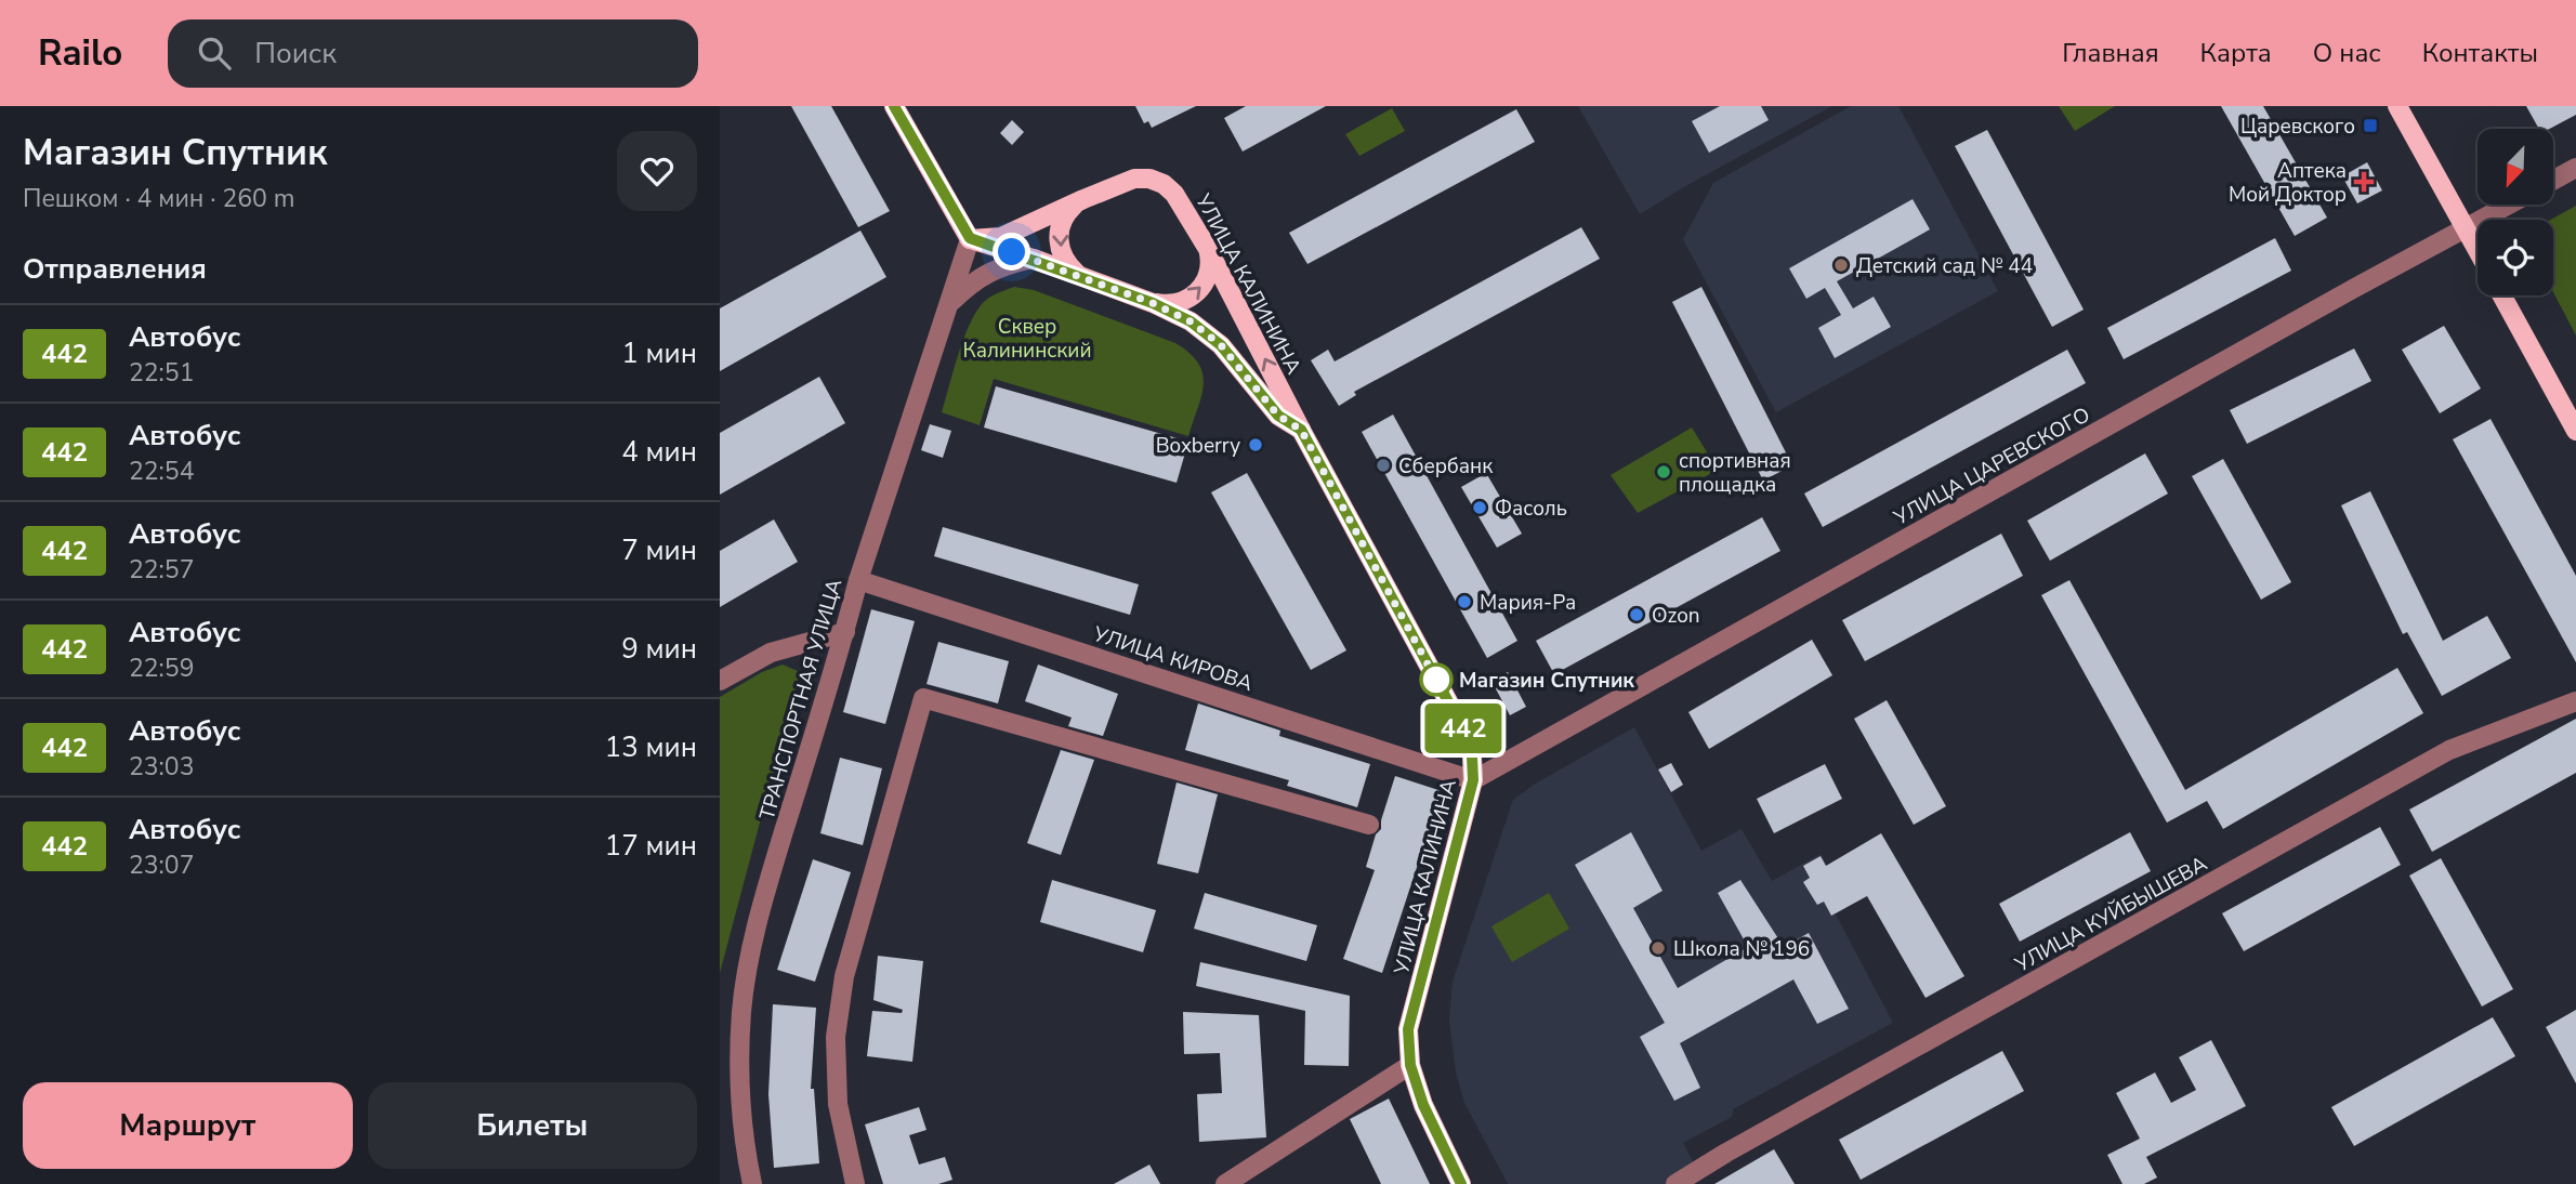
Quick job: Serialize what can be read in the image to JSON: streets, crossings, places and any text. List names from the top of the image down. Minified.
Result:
{"streets":{"main road":["УЛИЦА КАЛИНИНА"],"street":["УЛИЦА ЦАРЕВСКОГО","УЛИЦА КИРОВА","ТРАНСПОРТНАЯ УЛИЦА","УЛИЦА КУЙБЫШЕВА"]},"crossings":[["УЛИЦА КАЛИНИНА","УЛИЦА ЦАРЕВСКОГО"],["УЛИЦА КАЛИНИНА","УЛИЦА КИРОВА"],["УЛИЦА КАЛИНИНА","ТРАНСПОРТНАЯ УЛИЦА"],["УЛИЦА ЦАРЕВСКОГО","УЛИЦА КИРОВА"],["УЛИЦА КИРОВА","ТРАНСПОРТНАЯ УЛИЦА"]],"parks":["Сквер Калининский"],"places":{"transit":["Царевского"],"health":["Аптека Мой Доктор"],"other":["Детский сад № 44","Boxberry","Сбербанк","спортивная площадка","Фасоль","Мария-Ра","Ozon","Магазин Спутник","Школа № 196"]},"lines":["bus line 442"],"north":"bottom left","page":{"header":"Railo","search":"Поиск","nav":["Главная","Карта","О нас","Контакты"],"heading":[["Магазин Спутник","Пешком · 4 мин · 260 m"],"Отправления"],"on_map":"442","list":[{"mark":"442","name":"Автобус","note":"22:51","value":"1 мин"},{"mark":"442","name":"Автобус","note":"22:54","value":"4 мин"},{"mark":"442","name":"Автобус","note":"22:57","value":"7 мин"},{"mark":"442","name":"Автобус","note":"22:59","value":"9 мин"},{"mark":"442","name":"Автобус","note":"23:03","value":"13 мин"},{"mark":"442","name":"Автобус","note":"23:07","value":"17 мин"}],"buttons":["Маршрут","Билеты"]}}
